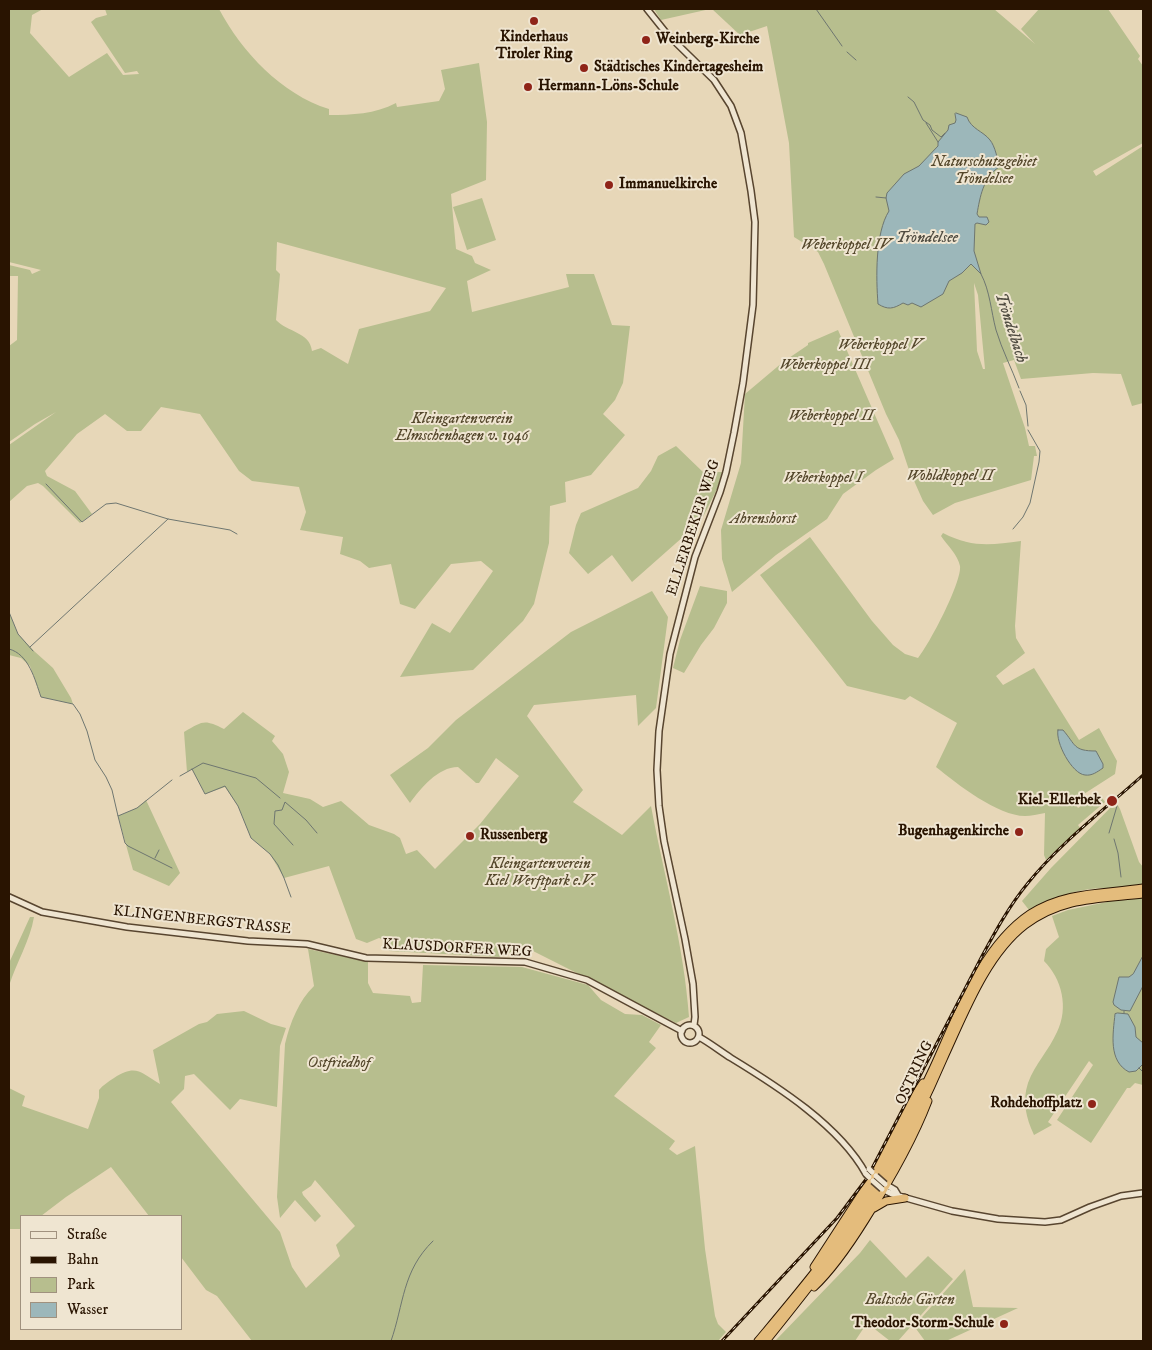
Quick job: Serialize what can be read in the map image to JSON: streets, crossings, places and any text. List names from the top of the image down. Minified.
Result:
{"streets":{"highway":["OSTRING"],"street":["ELLERBEKER WEG","KLINGENBERGSTRASSE","KLAUSDORFER WEG"]},"crossings":[["ELLERBEKER WEG","KLAUSDORFER WEG"],["KLINGENBERGSTRASSE","KLAUSDORFER WEG"]],"water":["Tröndelsee","Tröndelbach"],"parks":["Naturschutzgebiet Tröndelsee","Weberkoppel IV","Weberkoppel V","Weberkoppel III","Weberkoppel II","Kleingartenverein Elmschenhagen v. 1946","Wohldkoppel II","Weberkoppel I","Ahrenshorst","Kleingartenverein Kiel Werftpark e.V.","Ostfriedhof","Baltsche Gärten"],"places":["Kinderhaus Tiroler Ring","Weinberg-Kirche","Städtisches Kindertagesheim","Hermann-Löns-Schule","Immanuelkirche","Kiel-Ellerbek","Bugenhagenkirche","Russenberg","Rohdehoffplatz","Theodor-Storm-Schule"],"legend":["Straße","Bahn","Park","Wasser"]}
